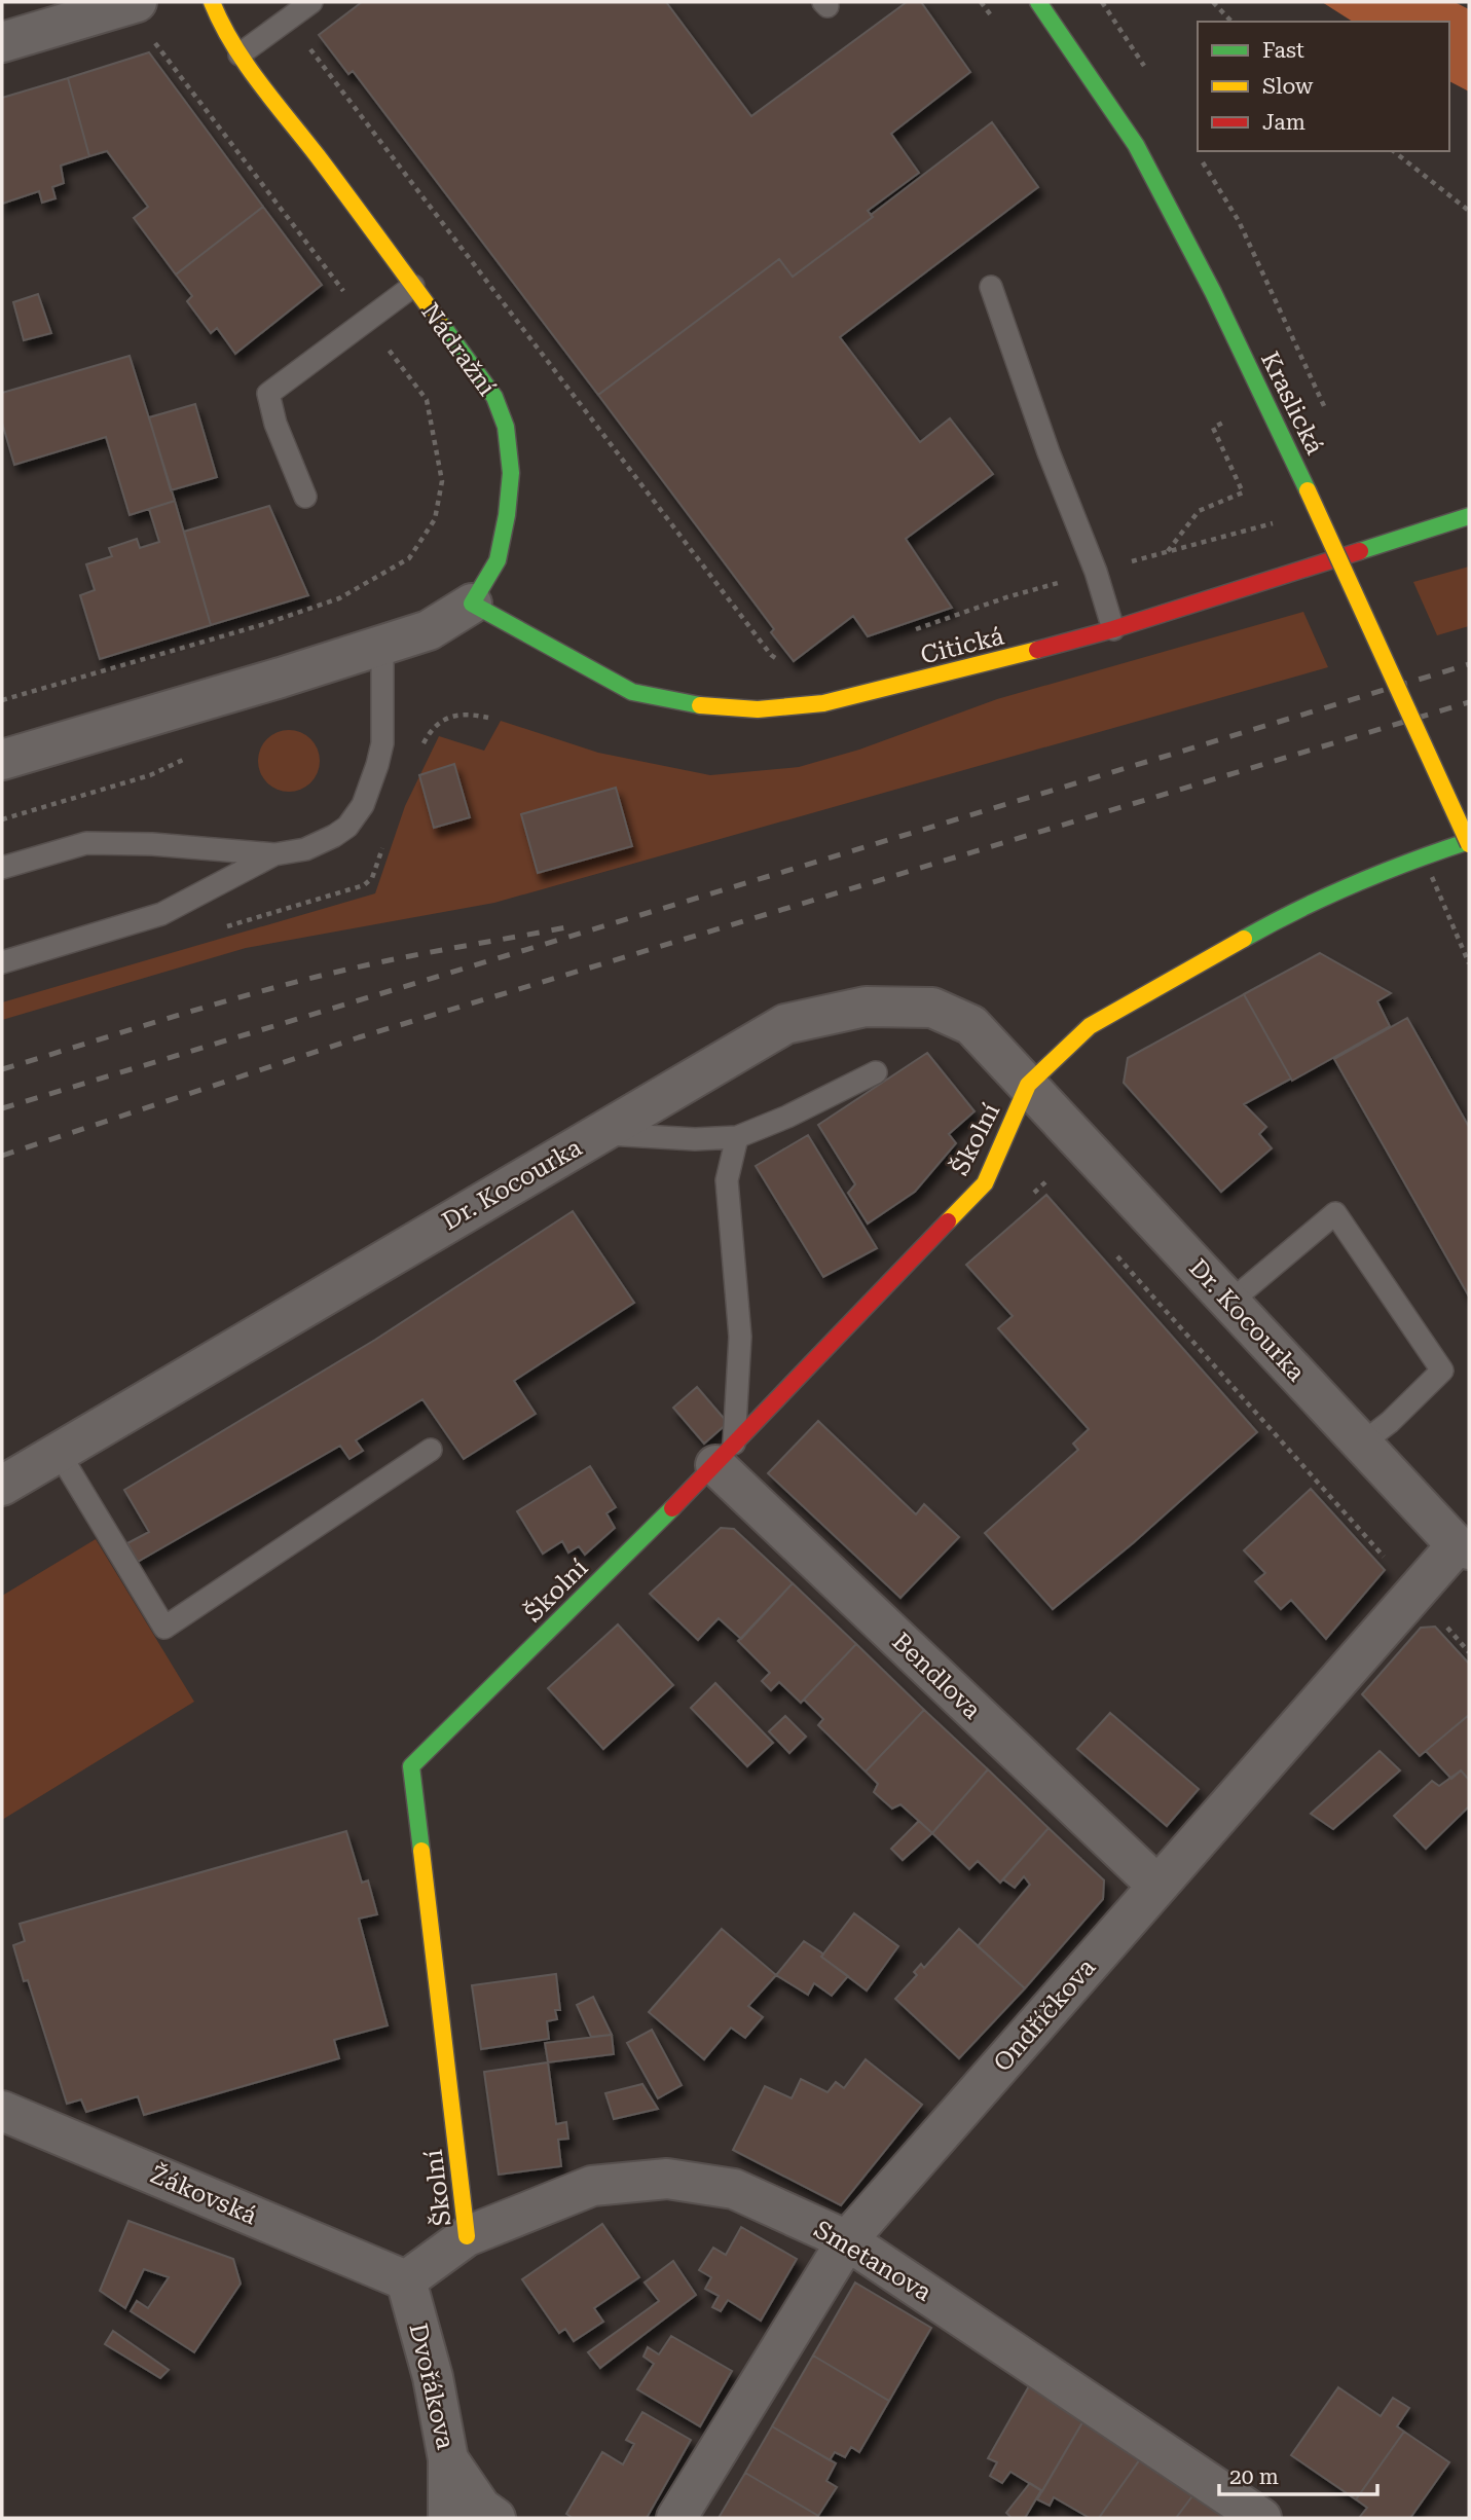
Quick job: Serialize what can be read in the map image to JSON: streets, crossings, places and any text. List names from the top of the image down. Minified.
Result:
{"streets":{"street":["Nádražní","Kraslická","Citická","Školní","Dr. Kocourka","Bendlova","Ondříčkova","Žákovská","Smetanova","Dvořákova"]},"crossings":[["Nádražní","Citická"],["Školní","Dr. Kocourka"],["Školní","Bendlova"],["Školní","Smetanova"],["Dr. Kocourka","Ondříčkova"],["Bendlova","Ondříčkova"],["Ondříčkova","Smetanova"],["Žákovská","Smetanova"],["Žákovská","Dvořákova"],["Smetanova","Dvořákova"]],"legend":["Fast","Slow","Jam"],"scale_bar":"20 m"}
